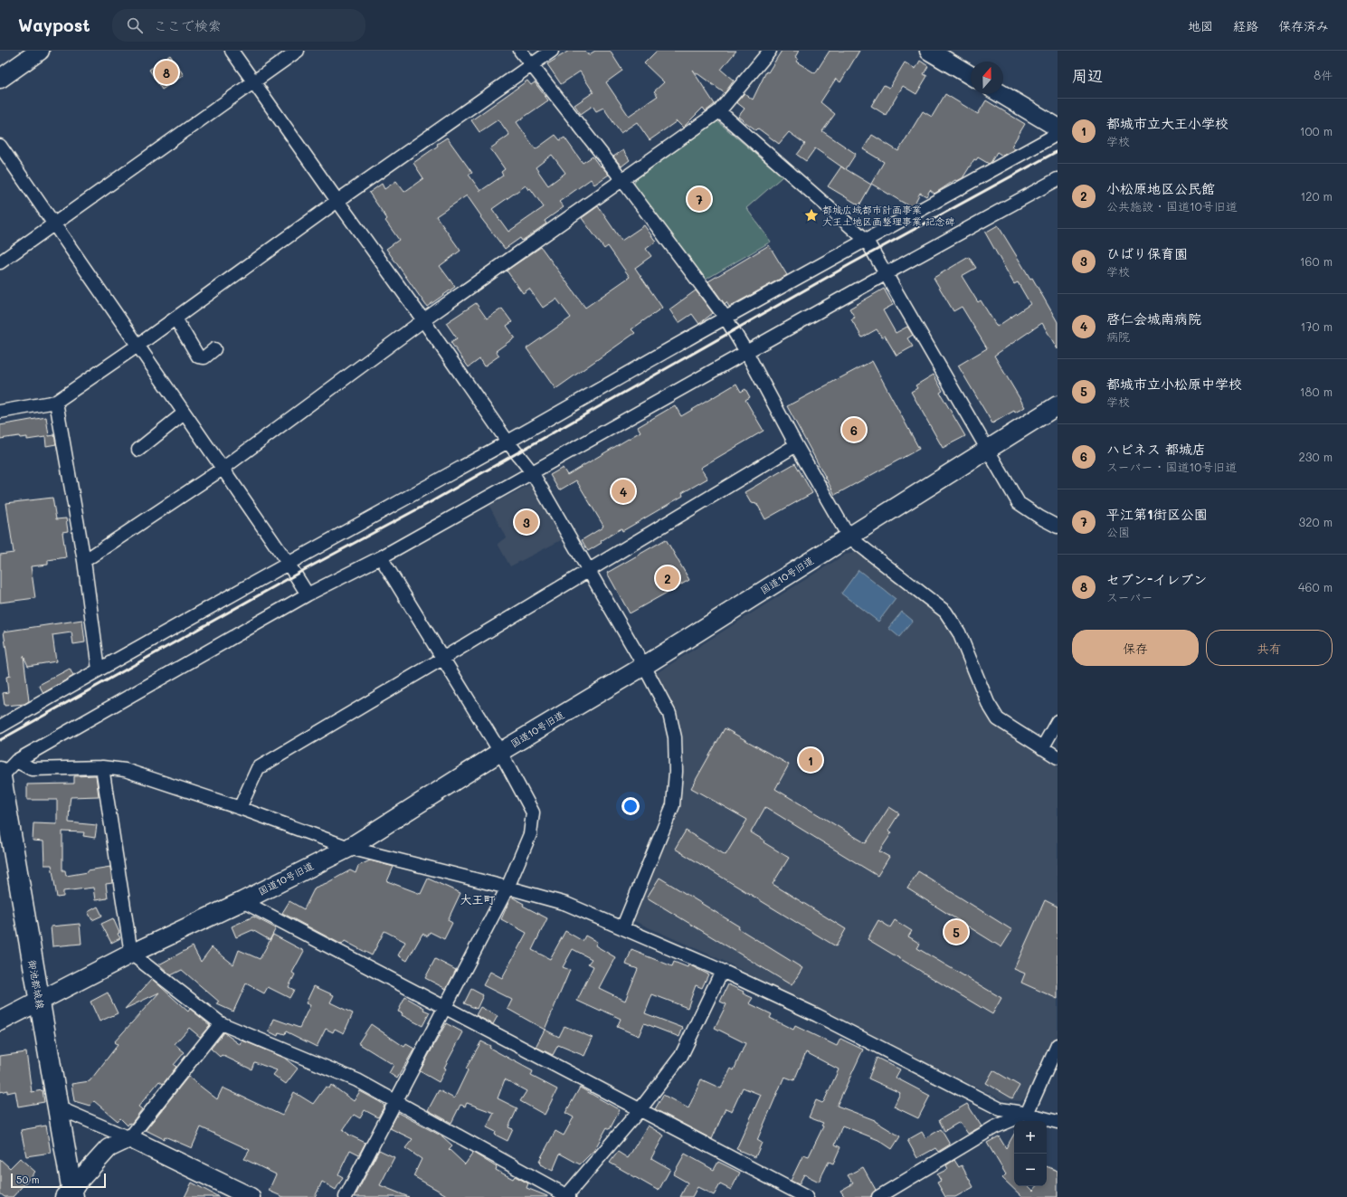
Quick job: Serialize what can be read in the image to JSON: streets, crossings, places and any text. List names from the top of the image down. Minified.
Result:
{"streets":{"main road":["御池都城線"],"street":["国道10号旧道"]},"crossings":[["国道10号旧道","御池都城線"]],"districts":["大王町"],"places":{"place":["都城広域都市計画事業 大王土地区画整理事業 記念碑"]},"scale_bar":"50 m","north":"top","page":{"header":"Waypost","search":"ここで検索","nav":["地図","経路","保存済み"],"heading":["周辺","8件"],"pins":["8","7","6","4","3","2","1","5"],"list":[{"mark":"1","name":"都城市立大王小学校","note":"学校","value":"100 m"},{"mark":"2","name":"小松原地区公民館","note":"公共施設 · 国道10号旧道","value":"120 m"},{"mark":"3","name":"ひばり保育園","note":"学校","value":"160 m"},{"mark":"4","name":"啓仁会城南病院","note":"病院","value":"170 m"},{"mark":"5","name":"都城市立小松原中学校","note":"学校","value":"180 m"},{"mark":"6","name":"ハピネス 都城店","note":"スーパー · 国道10号旧道","value":"230 m"},{"mark":"7","name":"平江第1街区公園","note":"公園","value":"320 m"},{"mark":"8","name":"セブン-イレブン","note":"スーパー","value":"460 m"}],"buttons":["保存","共有"],"map_buttons":["+","−"],"scale":"50 m"}}
